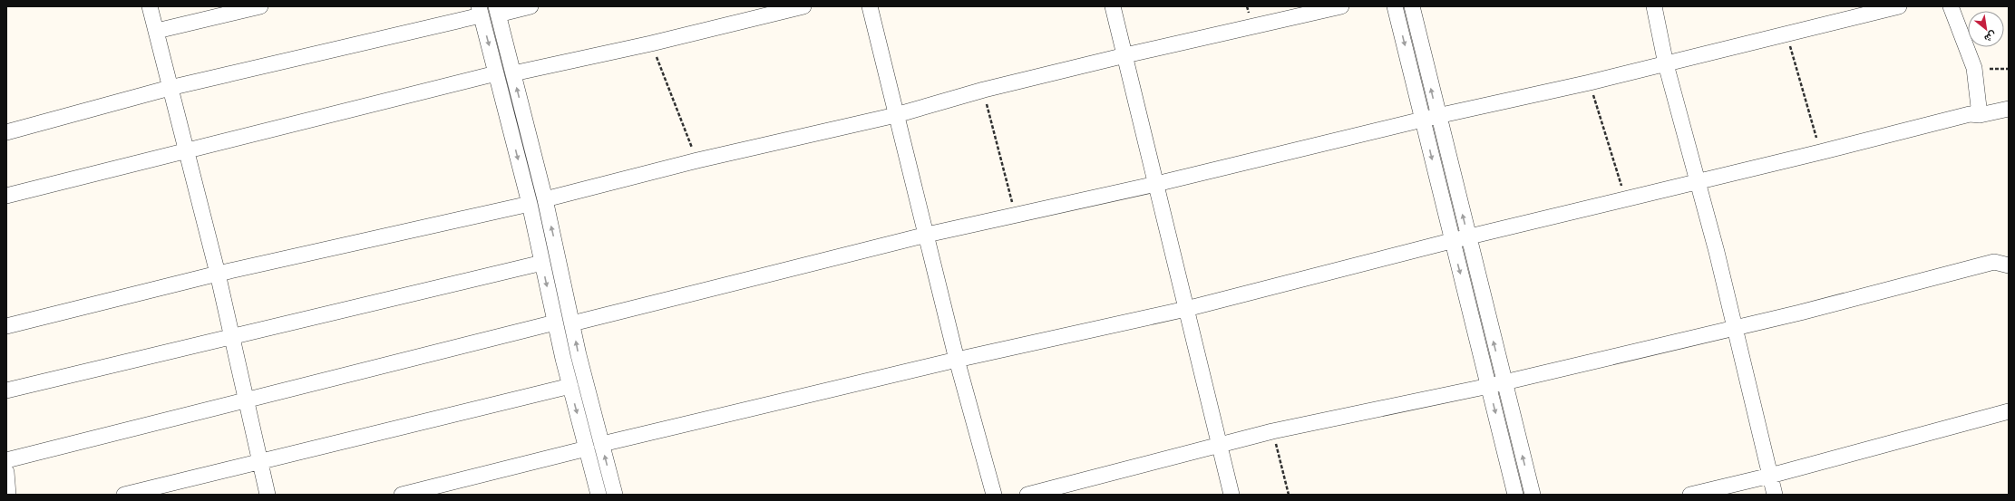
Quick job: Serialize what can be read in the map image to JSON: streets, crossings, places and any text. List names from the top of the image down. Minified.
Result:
{"north":"bottom right"}
